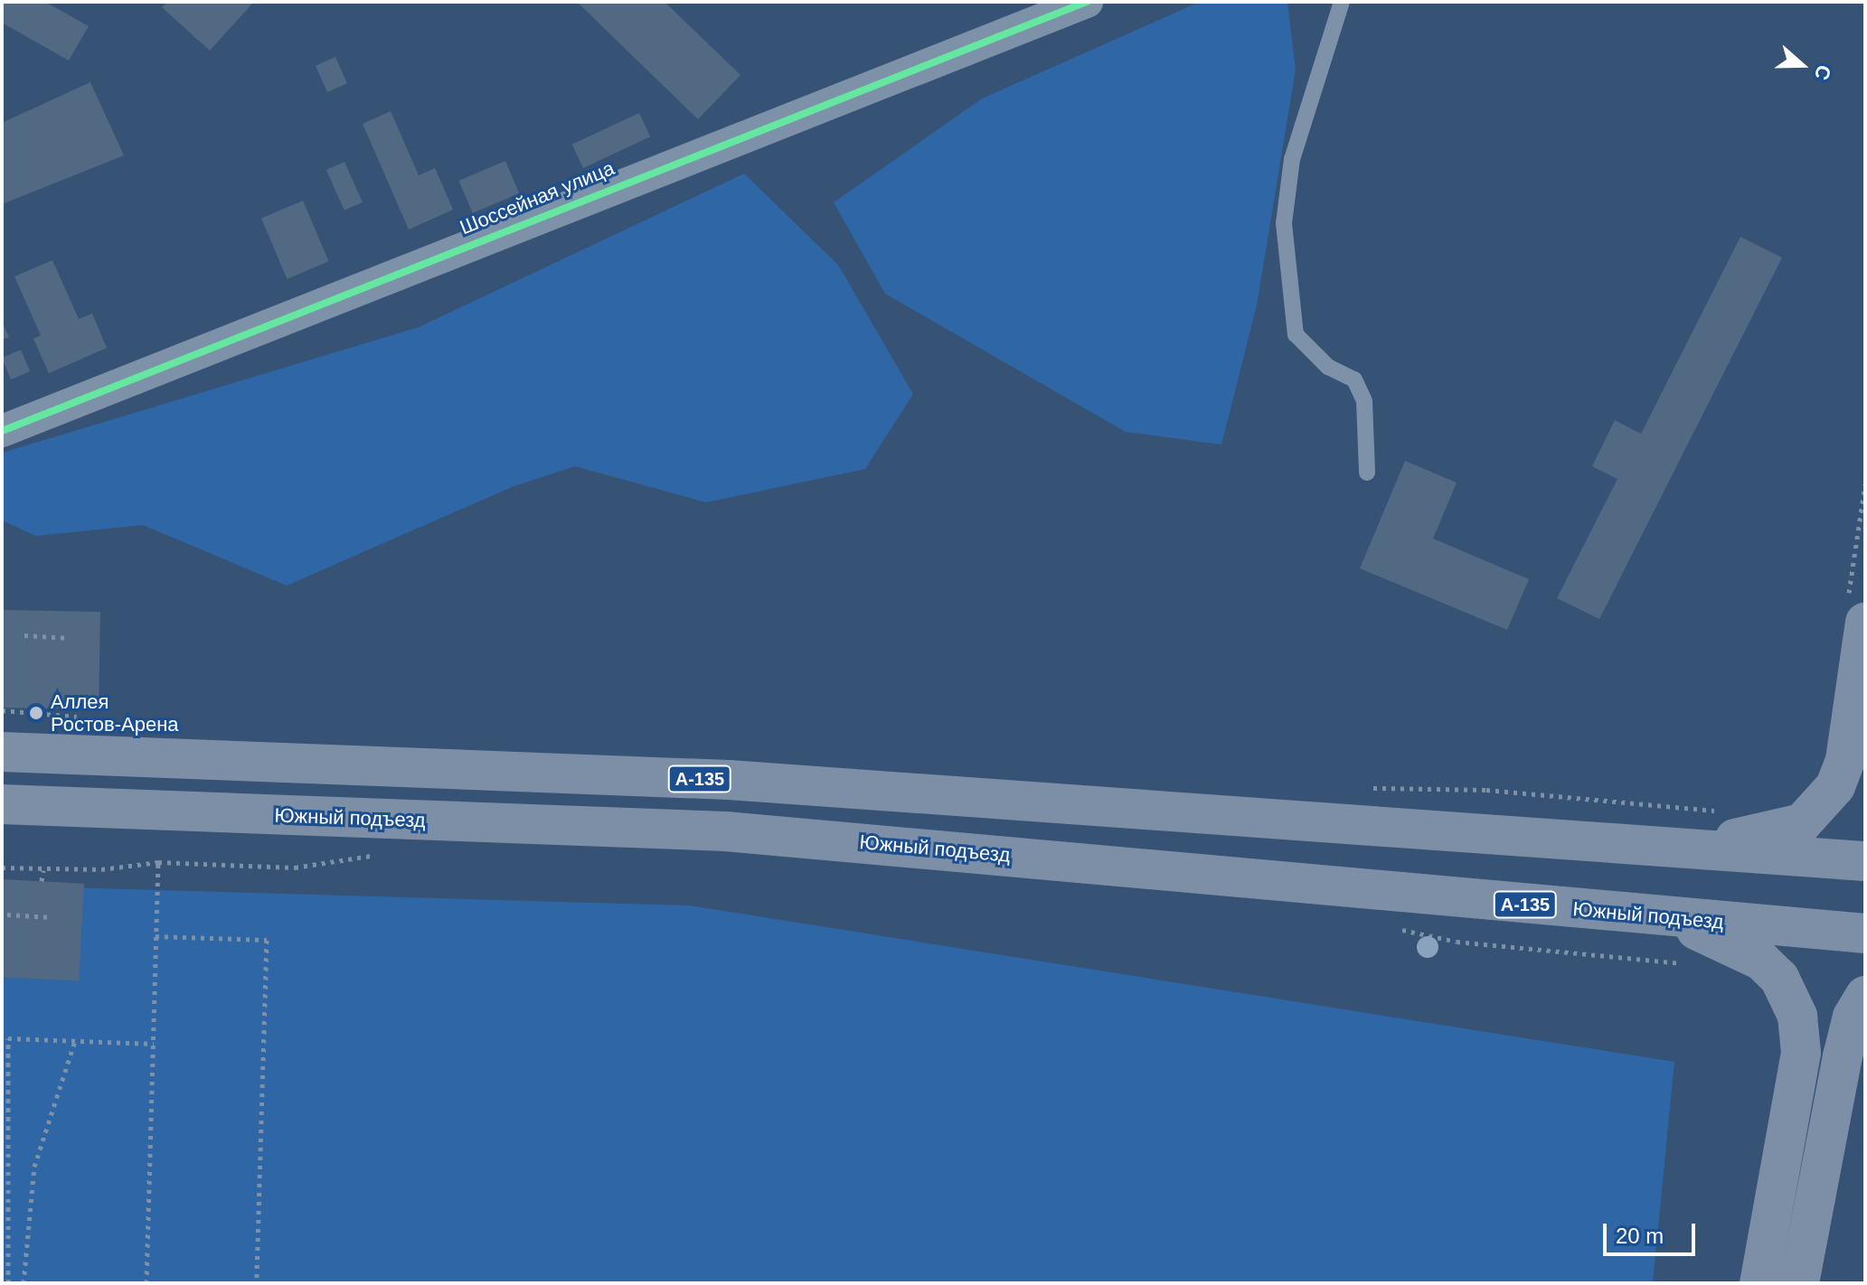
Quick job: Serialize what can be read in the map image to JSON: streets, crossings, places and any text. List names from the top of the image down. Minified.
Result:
{"streets":{"main road":["А-135","Южный подъезд"],"street":["Шоссейная улица"]},"places":["Аллея Ростов-Арена"],"scale_bar":"20 m","north":"right"}
